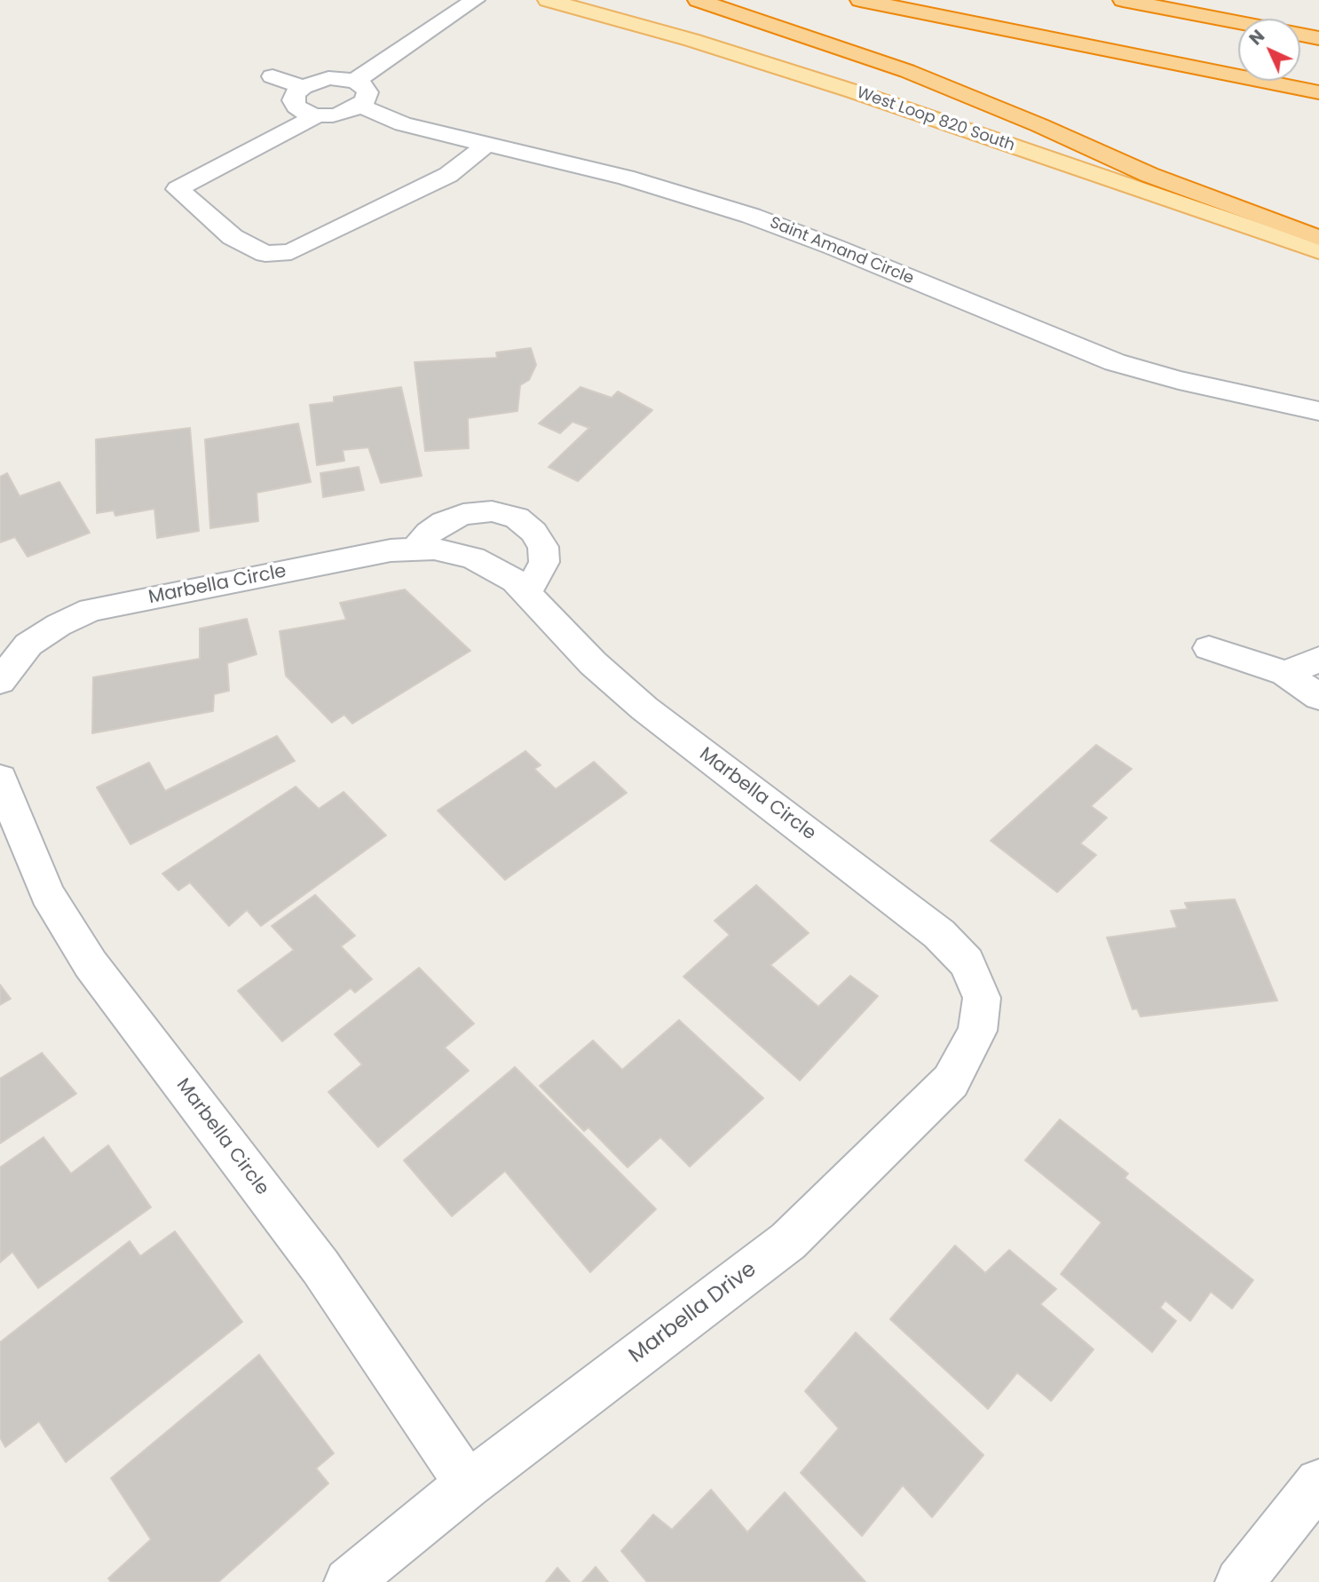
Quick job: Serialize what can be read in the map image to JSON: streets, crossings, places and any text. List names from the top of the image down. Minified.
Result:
{"streets":{"main road":["West Loop 820 South"],"street":["Saint Amand Circle","Marbella Circle","Marbella Drive"]},"crossings":[["Marbella Circle","Marbella Drive"]],"north":"top left"}
